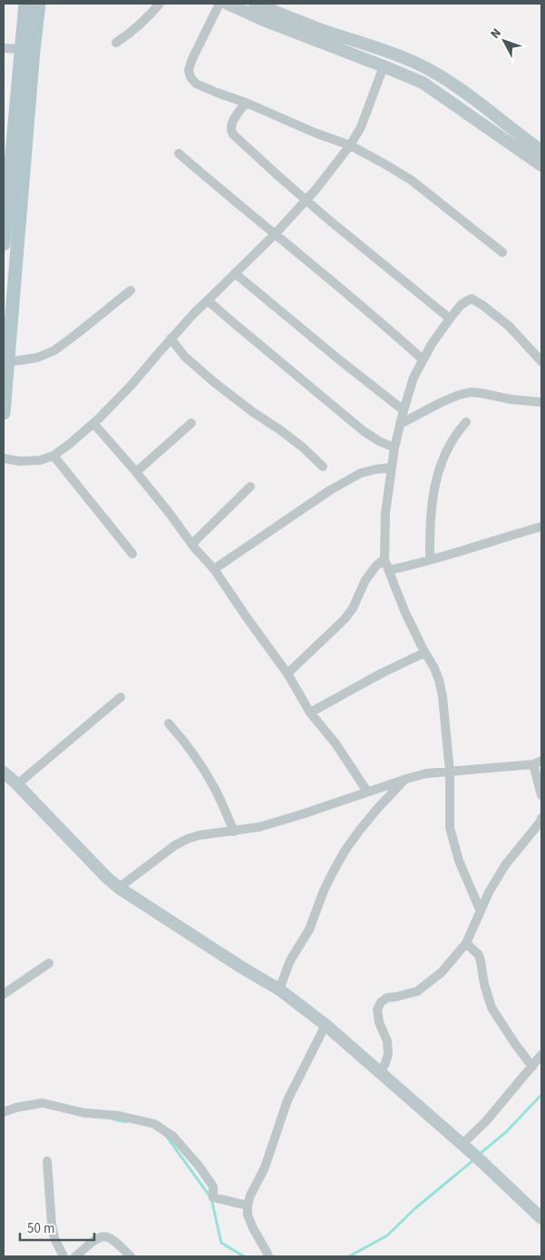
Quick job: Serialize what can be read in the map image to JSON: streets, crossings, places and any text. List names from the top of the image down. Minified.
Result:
{"scale_bar":"50 m","north":"top left"}
